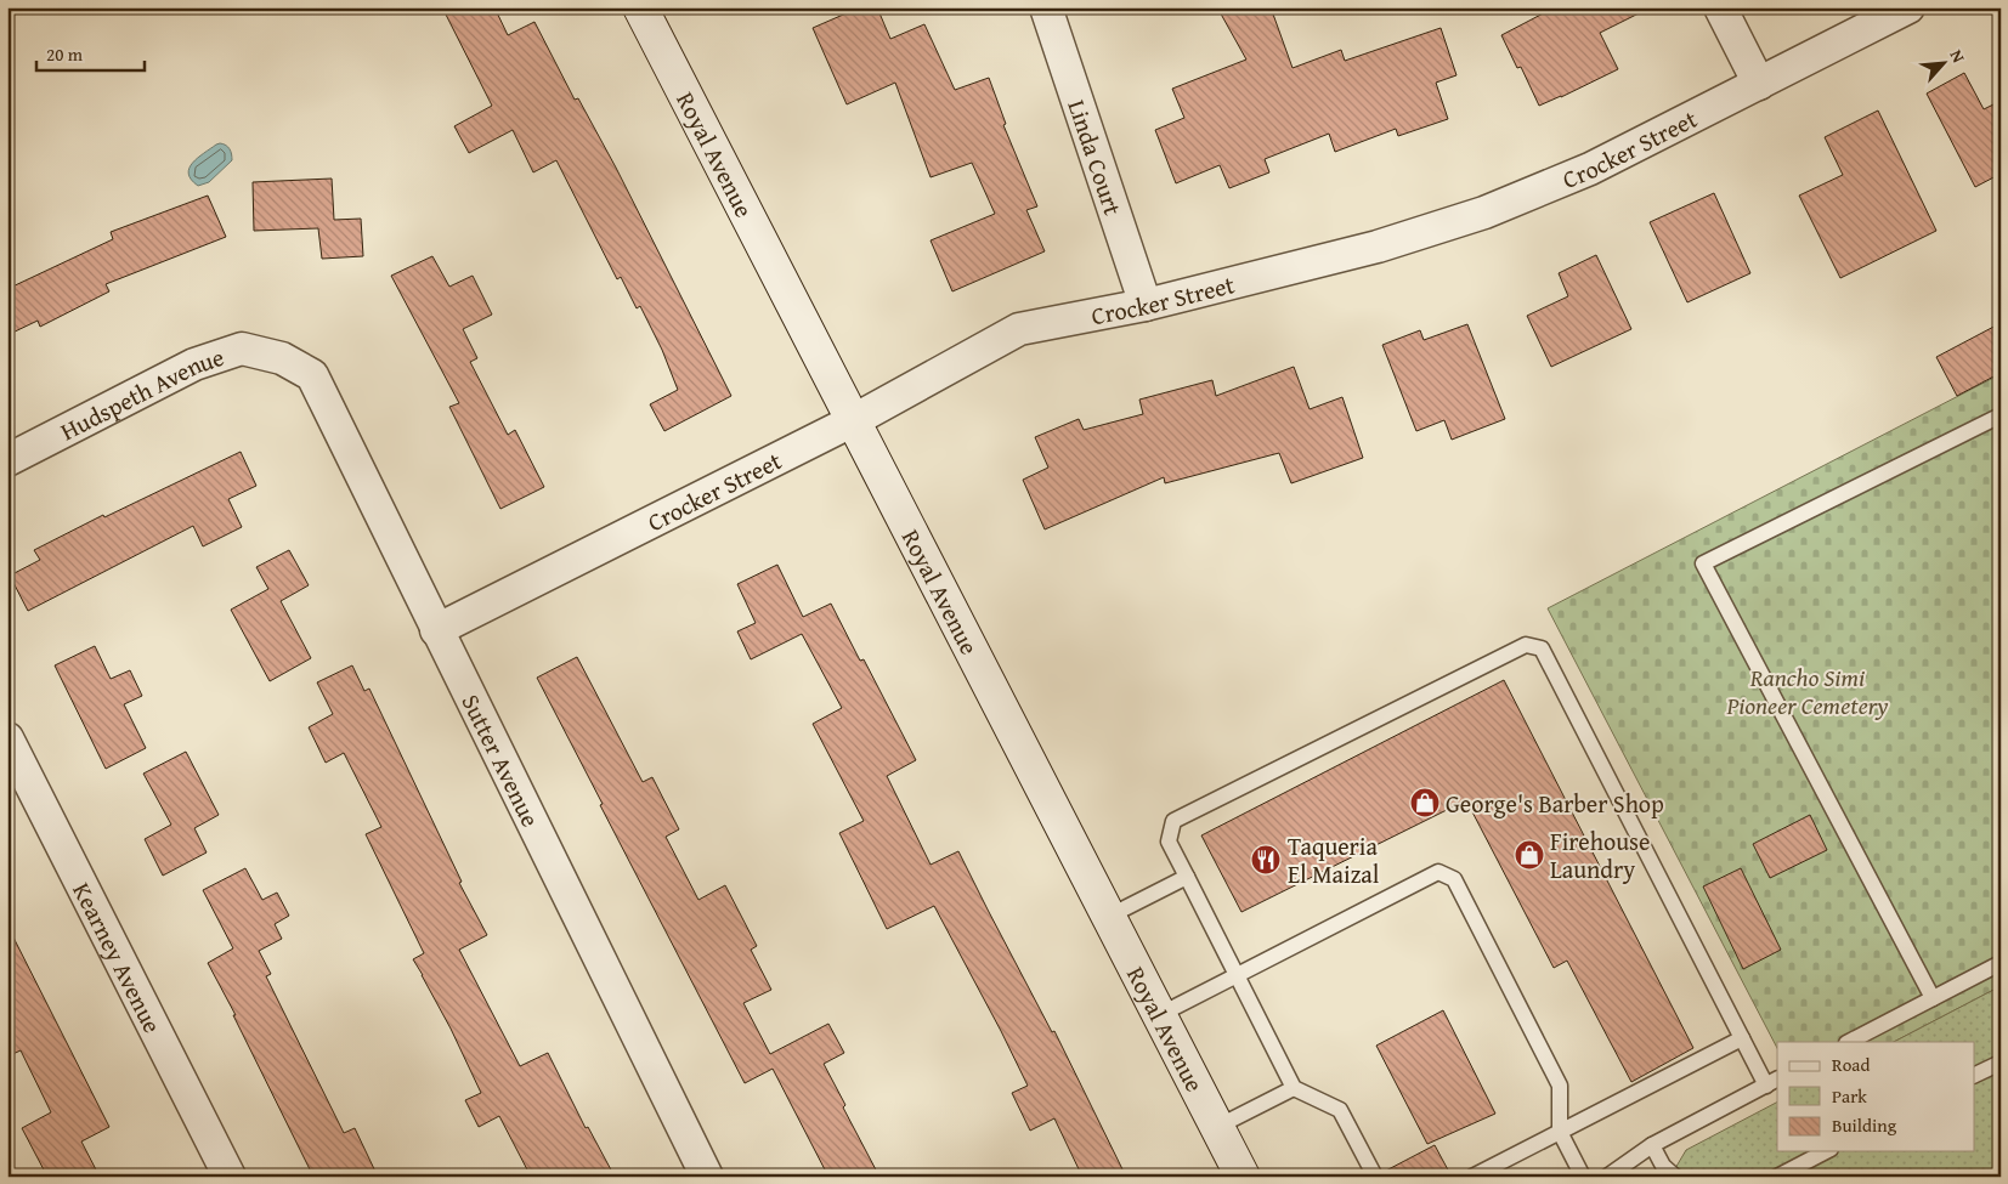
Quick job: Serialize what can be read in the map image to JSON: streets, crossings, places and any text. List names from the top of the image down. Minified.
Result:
{"streets":{"main road":["Royal Avenue"],"street":["Crocker Street","Linda Court","Hudspeth Avenue","Sutter Avenue","Kearney Avenue"]},"crossings":[["Crocker Street","Royal Avenue"],["Crocker Street","Linda Court"],["Crocker Street","Sutter Avenue"],["Hudspeth Avenue","Sutter Avenue"]],"parks":["Rancho Simi Pioneer Cemetery"],"places":{"shop":["George's Barber Shop","Firehouse Laundry"],"restaurant":["Taqueria El Maizal"]},"legend":["Road","Park","Building"],"scale_bar":"20 m","north":"top right"}
